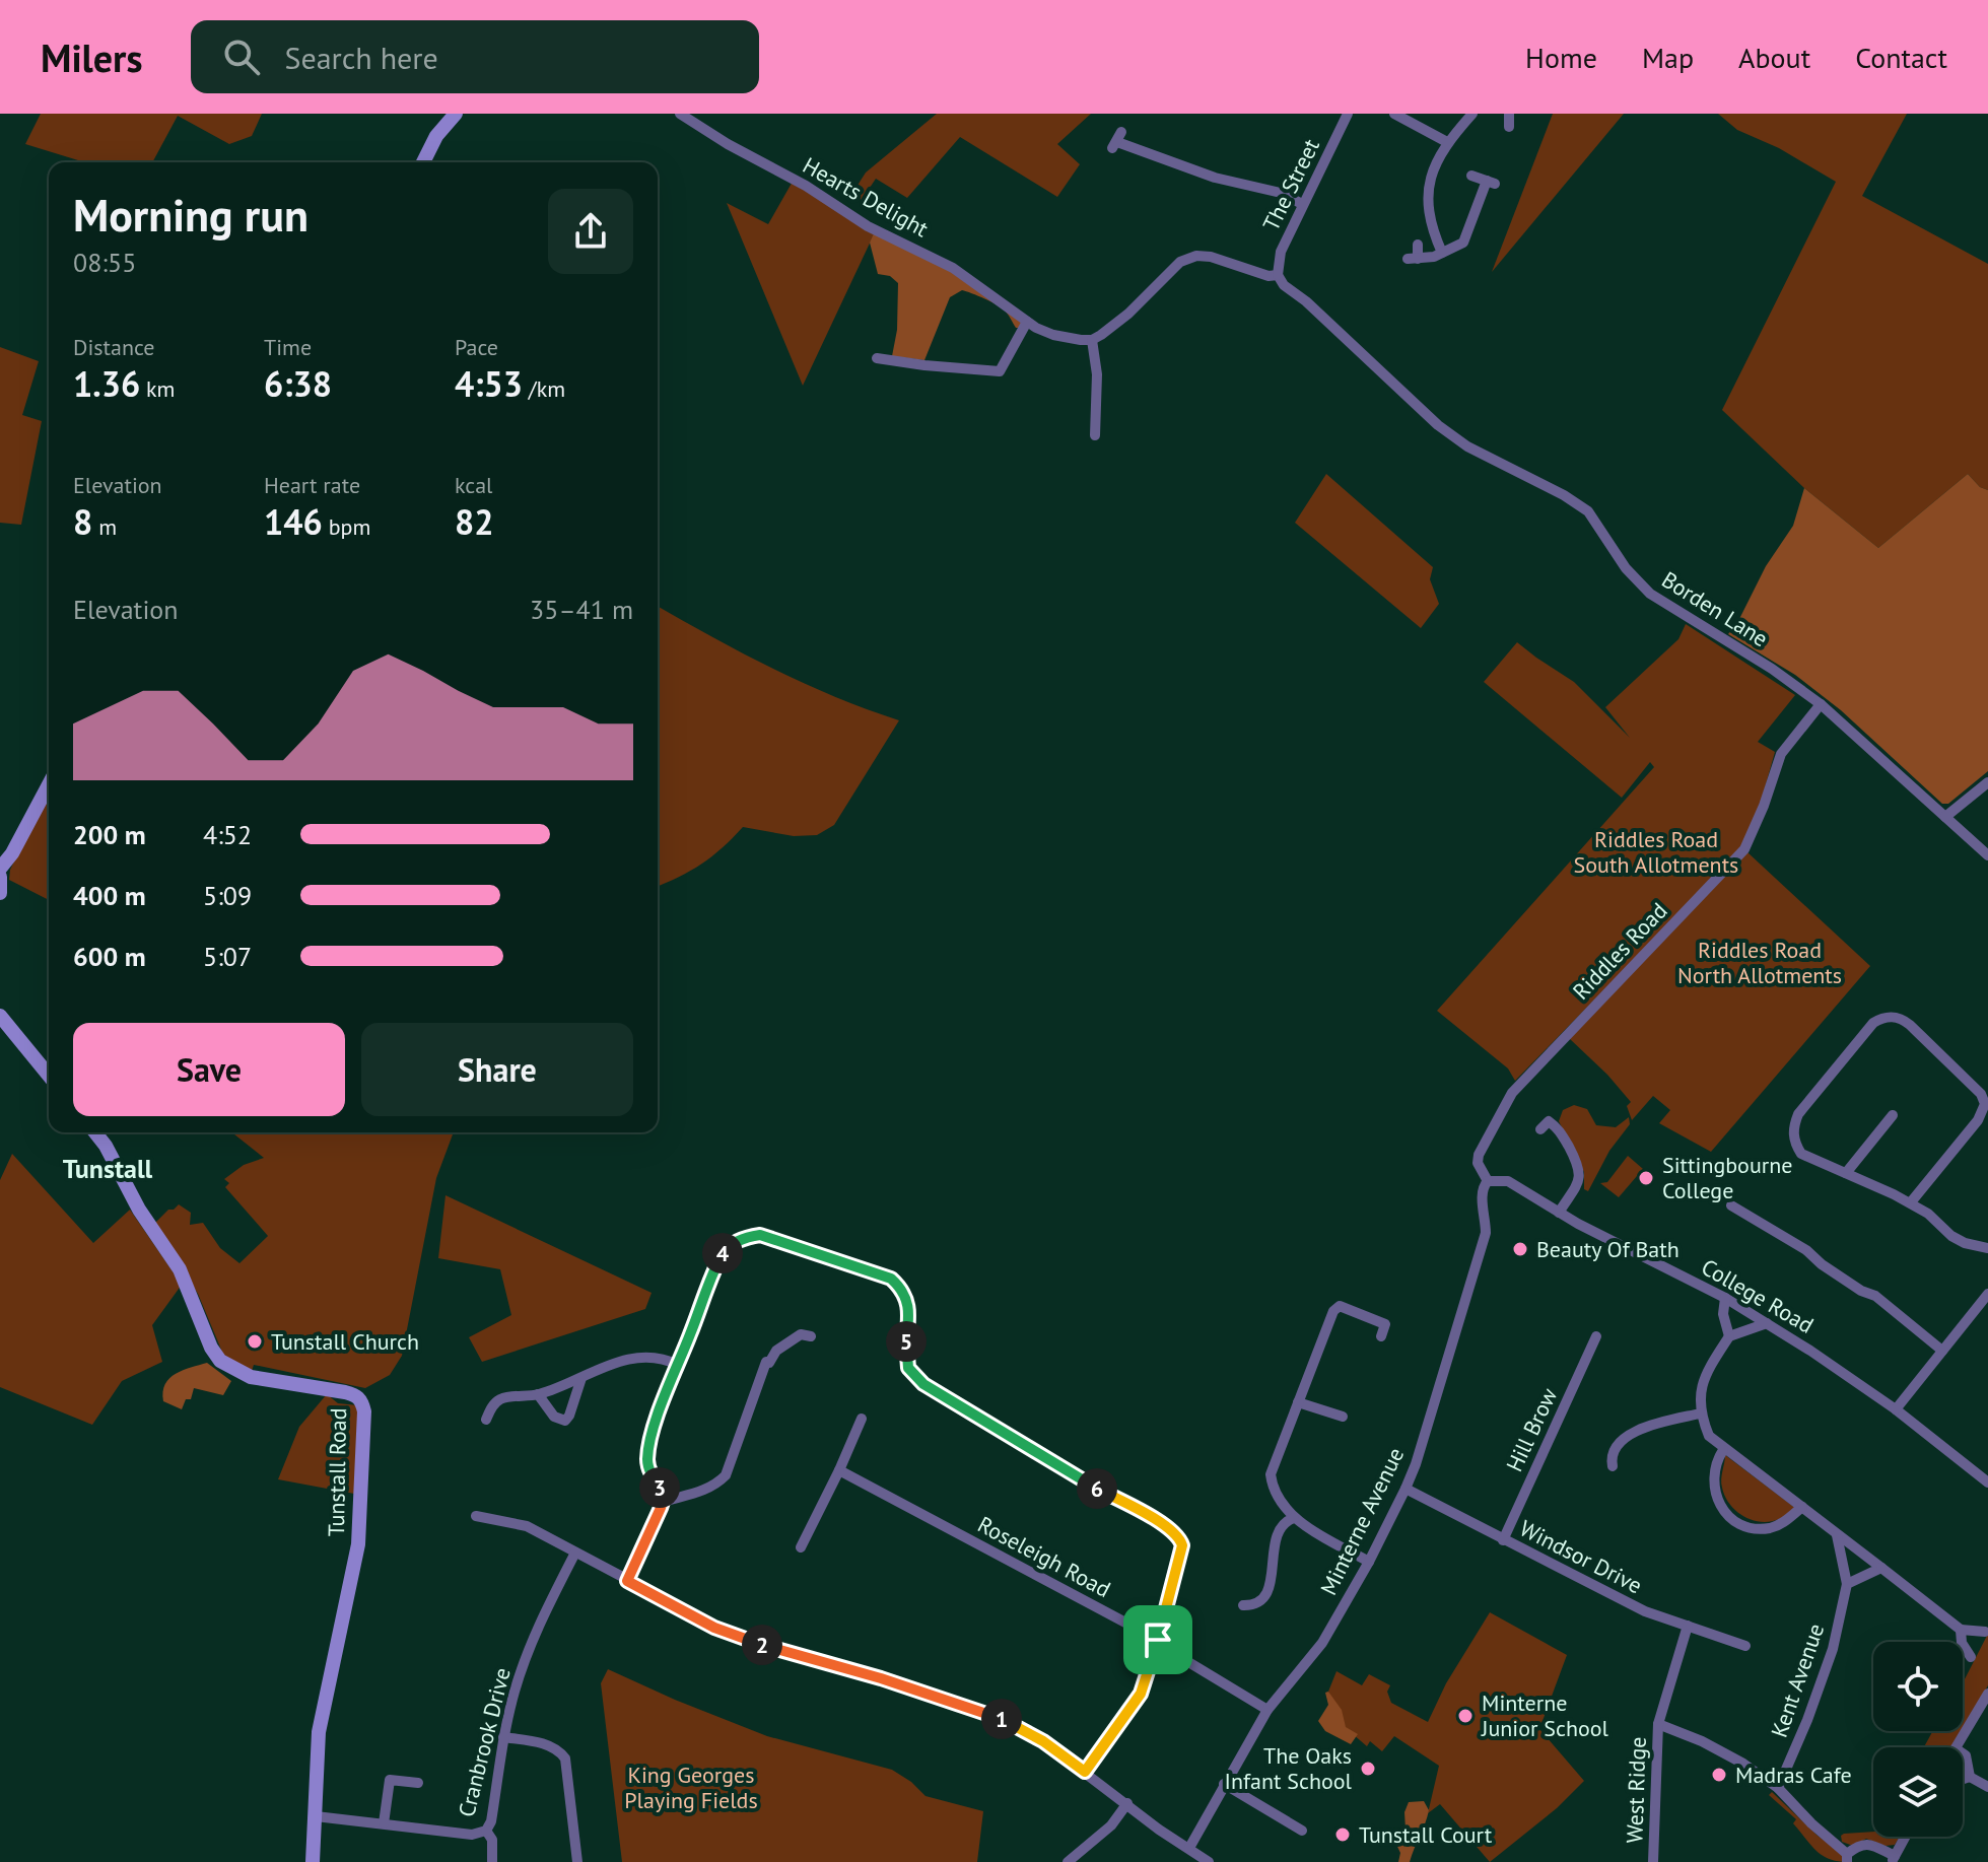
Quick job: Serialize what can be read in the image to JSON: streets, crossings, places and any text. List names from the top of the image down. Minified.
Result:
{"streets":{"street":["The Street","Hearts Delight","Borden Lane","Riddles Road","College Road","Hill Brow","Tunstall Road","Minterne Avenue","Roseleigh Road","Windsor Drive","Kent Avenue","Cranbrook Drive","West Ridge"]},"crossings":[["The Street","Borden Lane"],["Borden Lane","Riddles Road"],["Riddles Road","College Road"],["Riddles Road","Minterne Avenue"],["College Road","Minterne Avenue"],["Hill Brow","Windsor Drive"],["Tunstall Road","Cranbrook Drive"],["Minterne Avenue","Roseleigh Road"],["Minterne Avenue","Windsor Drive"],["Windsor Drive","West Ridge"]],"districts":["Tunstall"],"parks":["Riddles Road South Allotments","Riddles Road North Allotments","King Georges Playing Fields"],"places":["Sittingbourne College","Beauty Of Bath","Tunstall Church","Minterne Junior School","The Oaks Infant School","Madras Cafe","Tunstall Court"],"page":{"header":"Milers","search":"Search here","nav":["Home","Map","About","Contact"],"heading":["Morning run","08:55"],"stats":[["Distance","1.36 km"],["Time","6:38"],["Pace","4:53 /km"],["Elevation","8 m"],["Heart rate","146 bpm"],["kcal","82"]],"chart":["Elevation","35–41 m"],"list":[{"name":"200 m","note":"4:52"},{"name":"400 m","note":"5:09"},{"name":"600 m","note":"5:07"}],"buttons":["Save","Share"],"pins":["4","5","3","6","2","1"]}}
